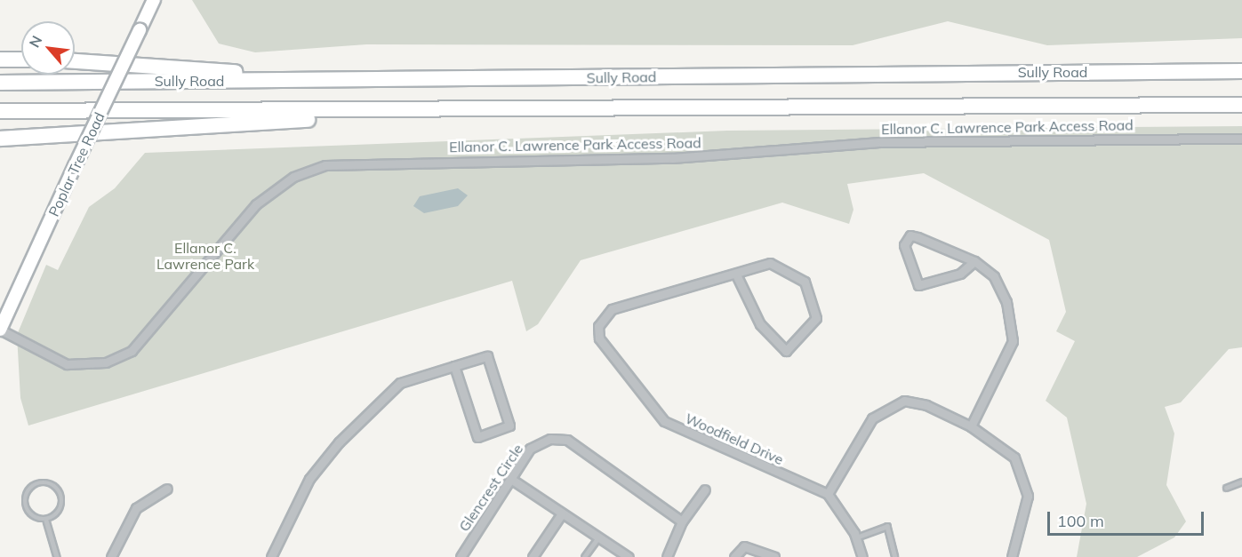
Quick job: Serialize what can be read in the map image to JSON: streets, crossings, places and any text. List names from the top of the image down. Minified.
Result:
{"streets":{"highway":["Sully Road"],"main road":["Poplar Tree Road"],"street":["Ellanor C. Lawrence Park Access Road","Woodfield Drive","Glencrest Circle"]},"crossings":[["Ellanor C. Lawrence Park Access Road","Poplar Tree Road"]],"parks":["Ellanor C. Lawrence Park"],"scale_bar":"100 m","north":"top left"}
